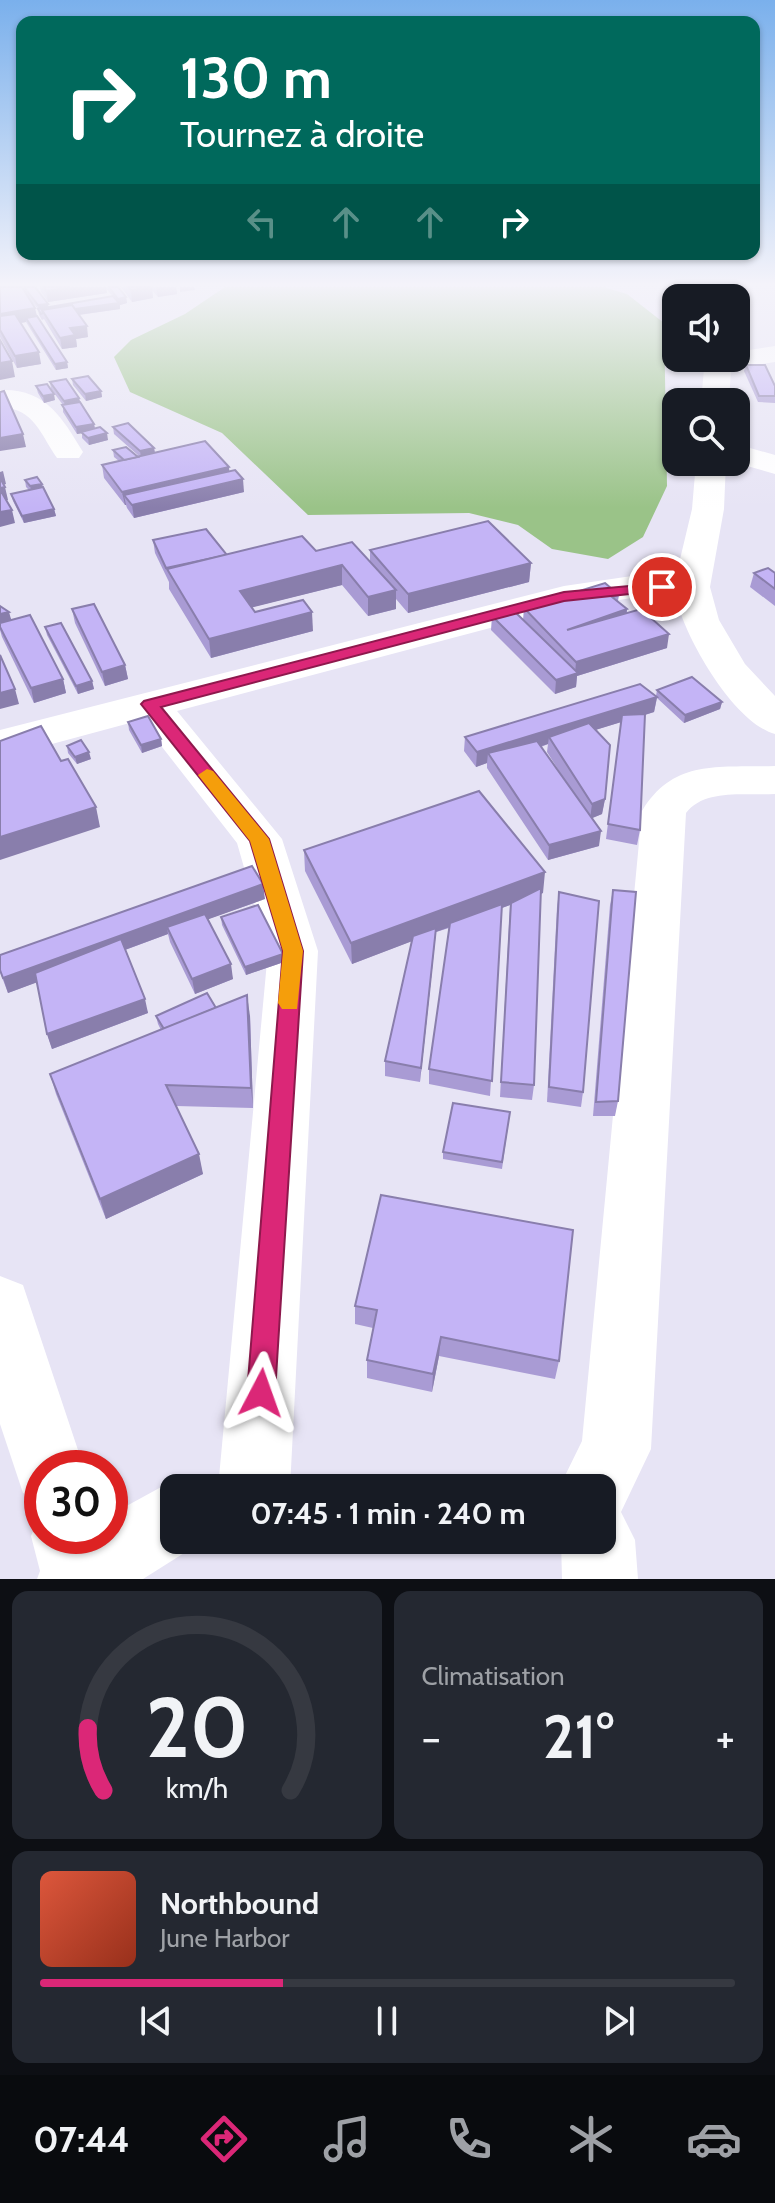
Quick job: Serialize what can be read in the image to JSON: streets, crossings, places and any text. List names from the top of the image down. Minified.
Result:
{"page":{"turn":["130 m","Tournez à droite"],"limit":"30","trip":"07:45 · 1 min · 240 m","tile":"Climatisation","heat":["−","21°","+"],"song":["Northbound","June Harbor"],"tabs":"07:44","gauge":["20","km/h"]}}
